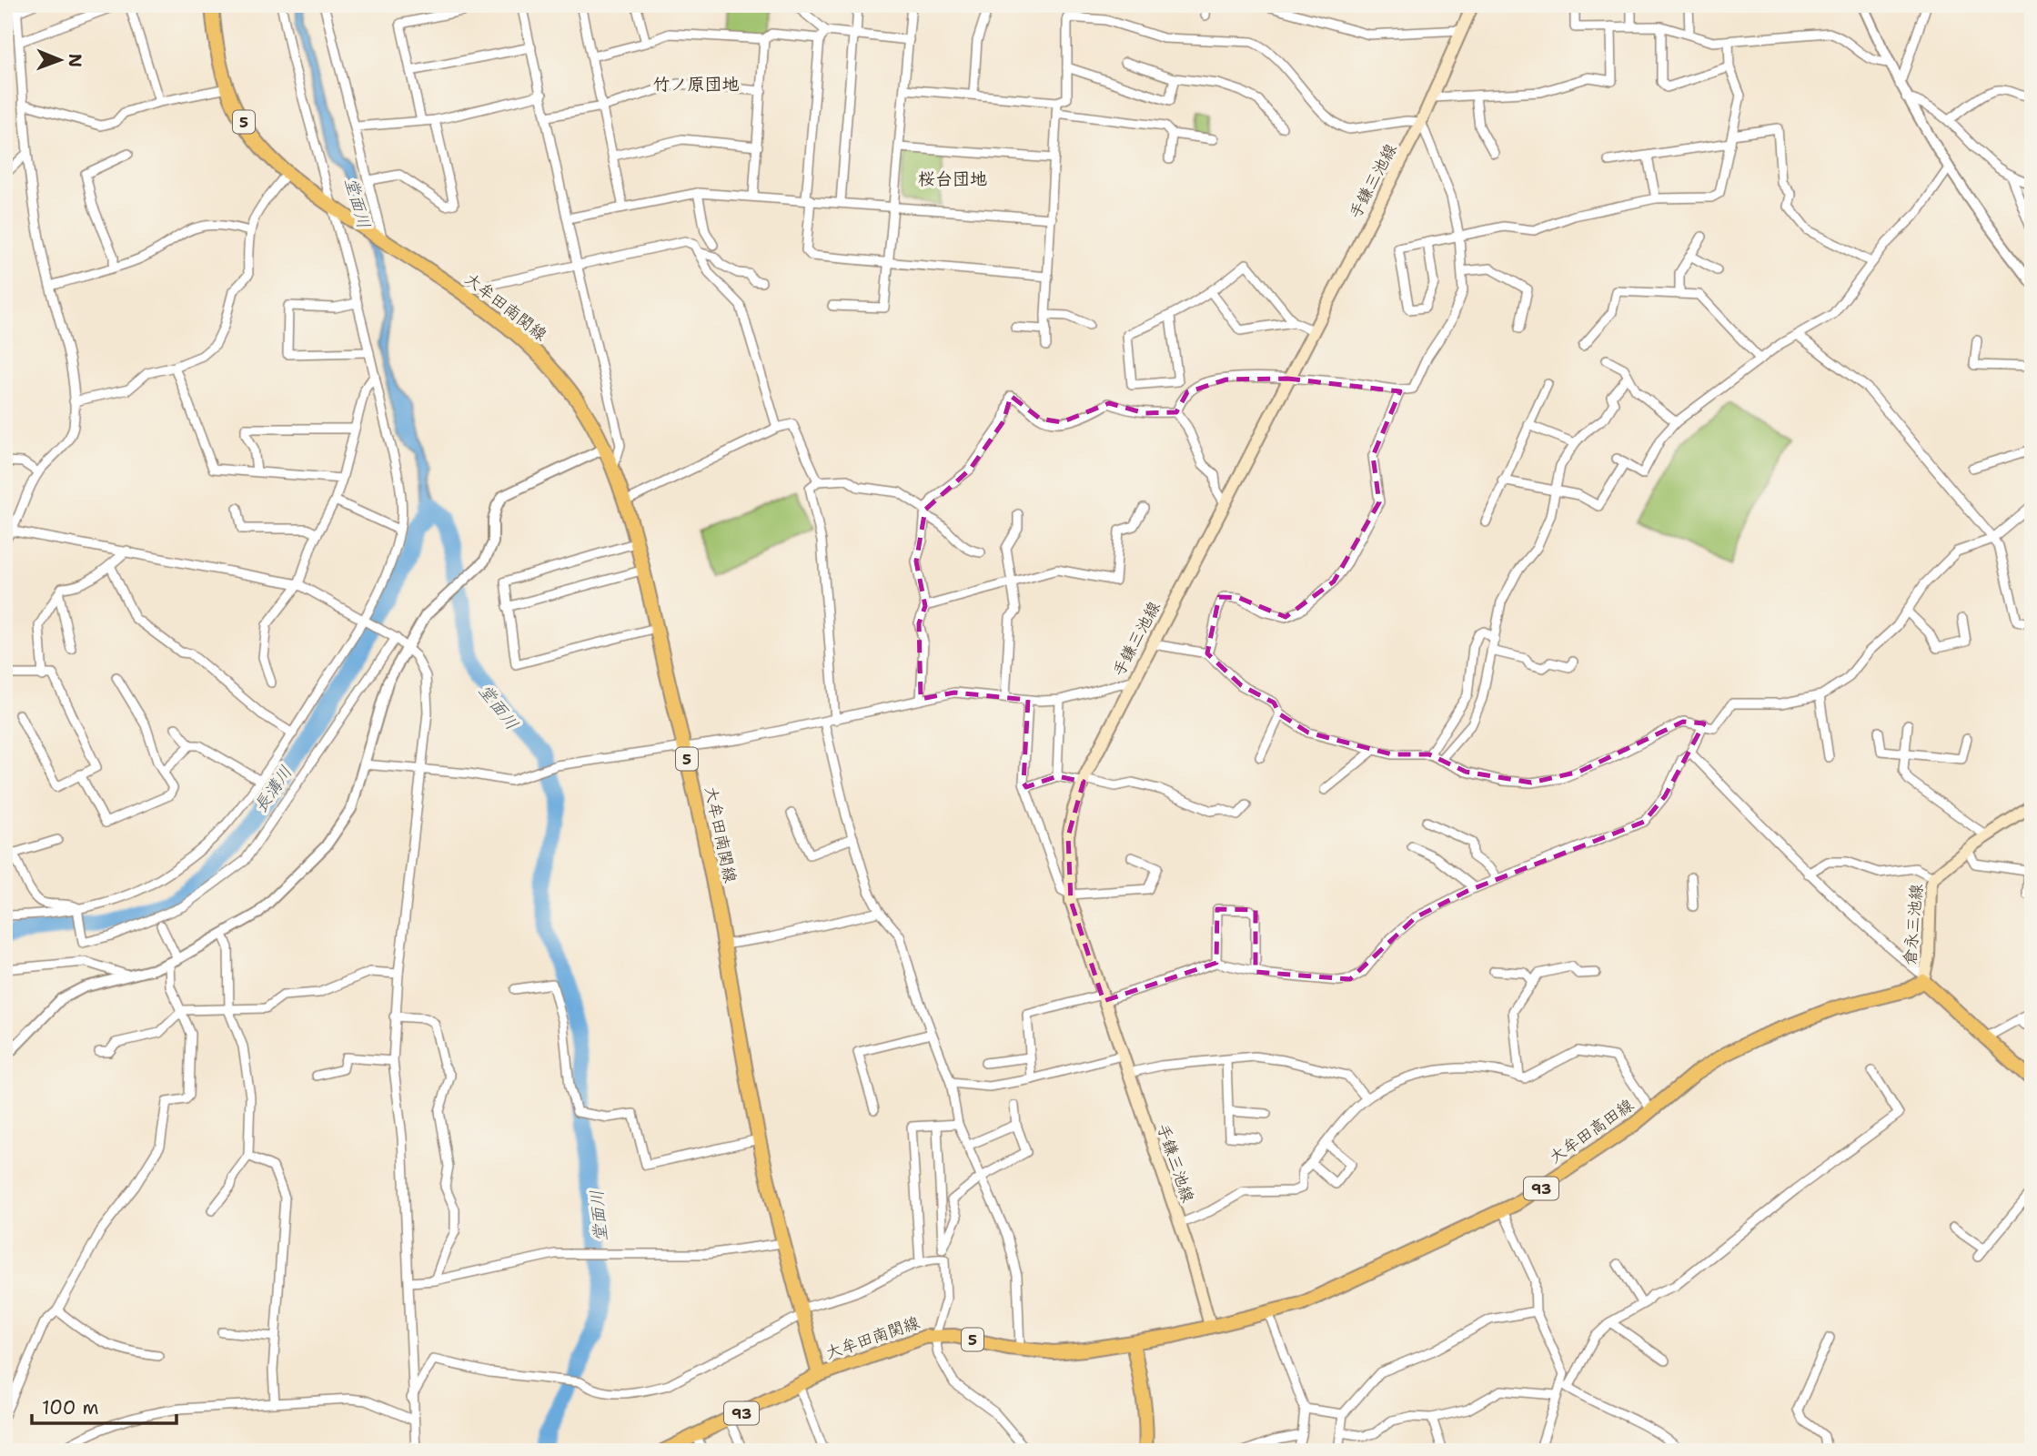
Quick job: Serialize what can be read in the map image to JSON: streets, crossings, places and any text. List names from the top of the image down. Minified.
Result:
{"streets":{"main road":["5","手鎌三池線","大牟田南関線","倉永三池線","大牟田高田線","93"]},"crossings":[["手鎌三池線","大牟田高田線"],["大牟田南関線","大牟田高田線"],["大牟田南関線","93"],["倉永三池線","大牟田高田線"]],"districts":["竹ノ原団地","桜台団地"],"water":["堂面川","長溝川"],"scale_bar":"100 m","north":"right"}
